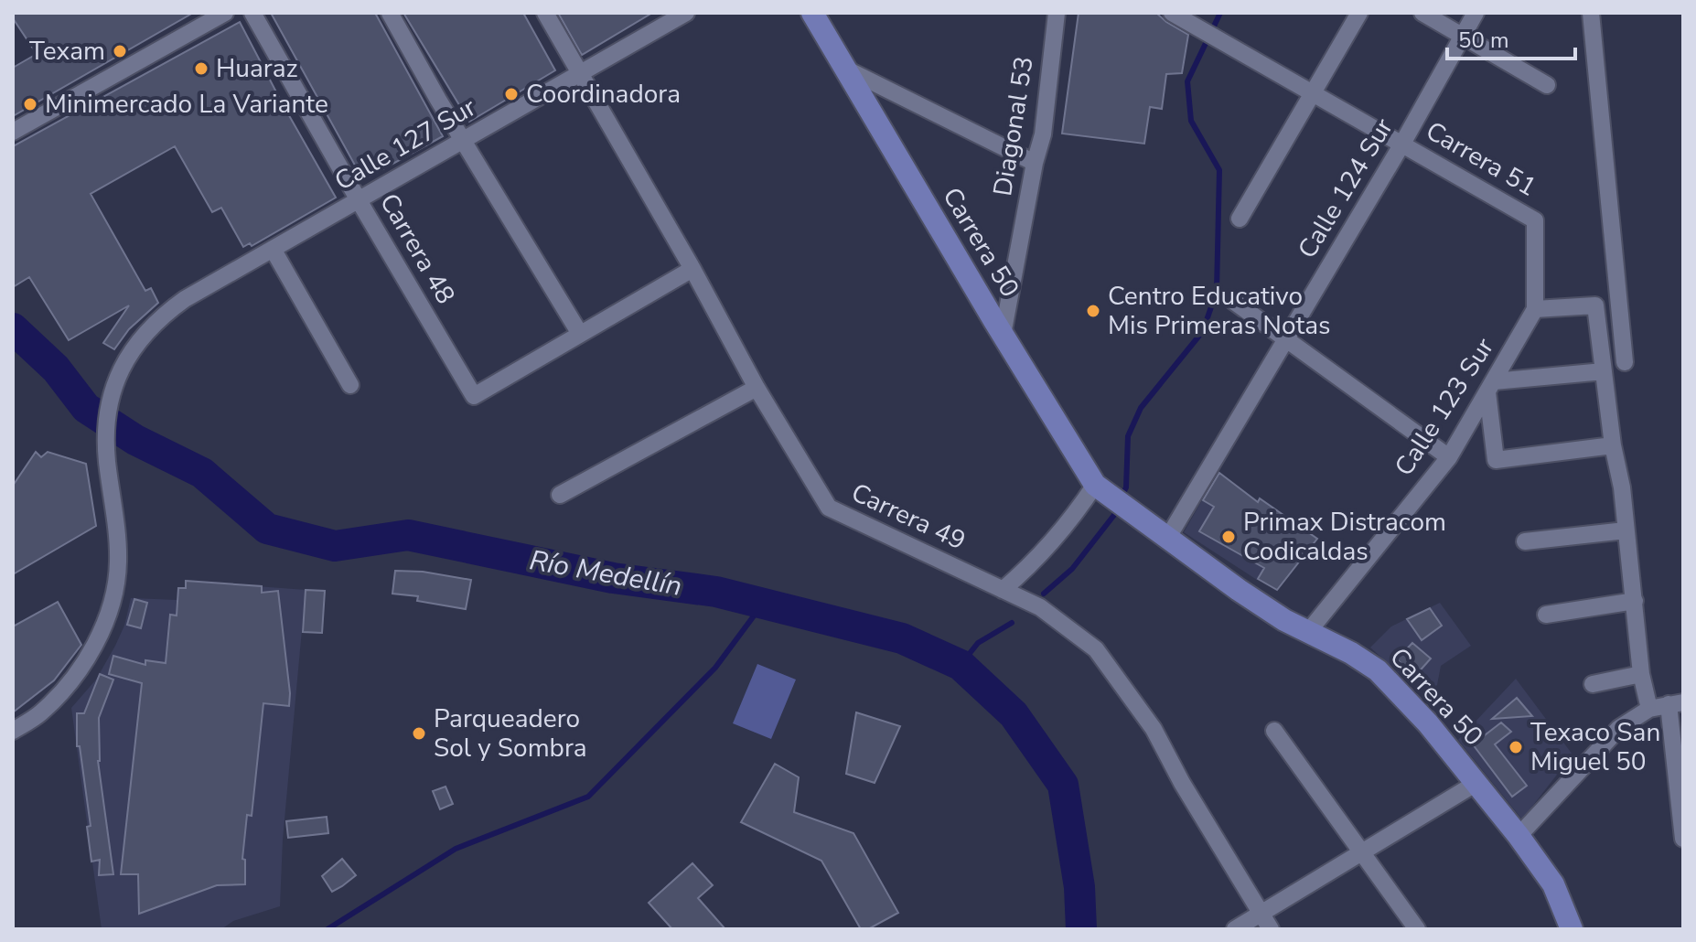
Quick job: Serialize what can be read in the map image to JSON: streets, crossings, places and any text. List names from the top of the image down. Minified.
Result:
{"streets":{"main road":["Carrera 50"],"street":["Diagonal 53","Calle 127 Sur","Carrera 51","Calle 124 Sur","Carrera 48","Calle 123 Sur","Carrera 49"]},"crossings":[["Diagonal 53","Carrera 50"],["Calle 127 Sur","Carrera 48"],["Calle 127 Sur","Carrera 49"],["Carrera 51","Calle 124 Sur"],["Carrera 51","Calle 123 Sur"],["Calle 124 Sur","Carrera 50"],["Carrera 50","Calle 123 Sur"]],"water":["Río Medellín"],"places":["Texam","Huaraz","Coordinadora","Minimercado La Variante","Centro Educativo Mis Primeras Notas","Primax Distracom Codicaldas","Parqueadero Sol y Sombra","Texaco San Miguel 50"],"scale_bar":"50 m"}
